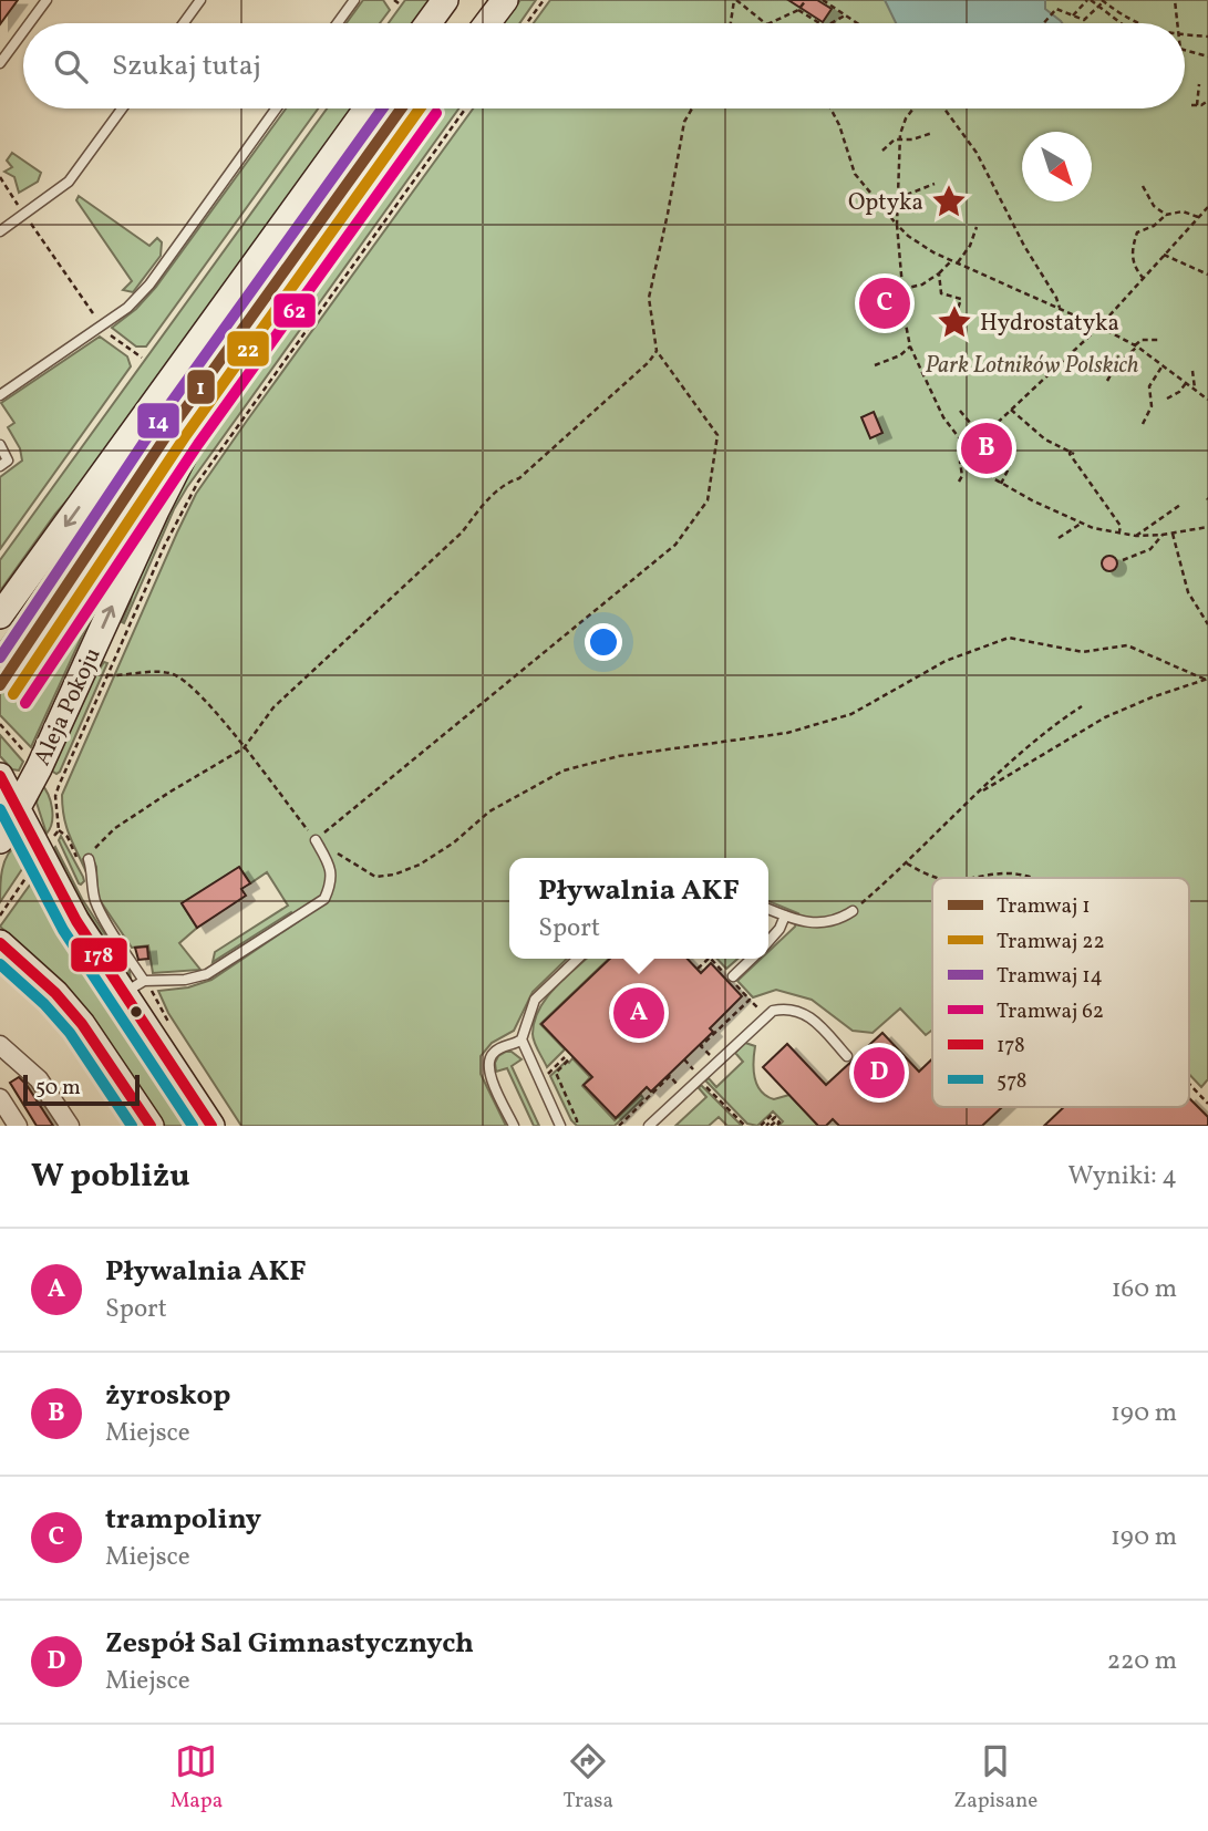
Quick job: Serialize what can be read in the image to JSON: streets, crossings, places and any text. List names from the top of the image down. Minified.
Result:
{"streets":{"main road":["Aleja Pokoju"]},"parks":["Park Lotników Polskich"],"places":{"place":["Optyka","Hydrostatyka"]},"lines":["tram line 1","tram line 22","tram line 14","tram line 62","transit line 178","transit line 578"],"legend":["Tramwaj 1","Tramwaj 22","Tramwaj 14","Tramwaj 62","178","578"],"scale_bar":"50 m","north":"bottom right","page":{"search":"Szukaj tutaj","pins":["C","B","A","D"],"popup":["Pływalnia AKF","Sport"],"scale":"50 m","heading":["W pobliżu","Wyniki: 4"],"list":[{"mark":"A","name":"Pływalnia AKF","note":"Sport","value":"160 m"},{"mark":"B","name":"żyroskop","note":"Miejsce","value":"190 m"},{"mark":"C","name":"trampoliny","note":"Miejsce","value":"190 m"},{"mark":"D","name":"Zespół Sal Gimnastycznych","note":"Miejsce","value":"220 m"}],"nav":["Mapa","Trasa","Zapisane"]}}
